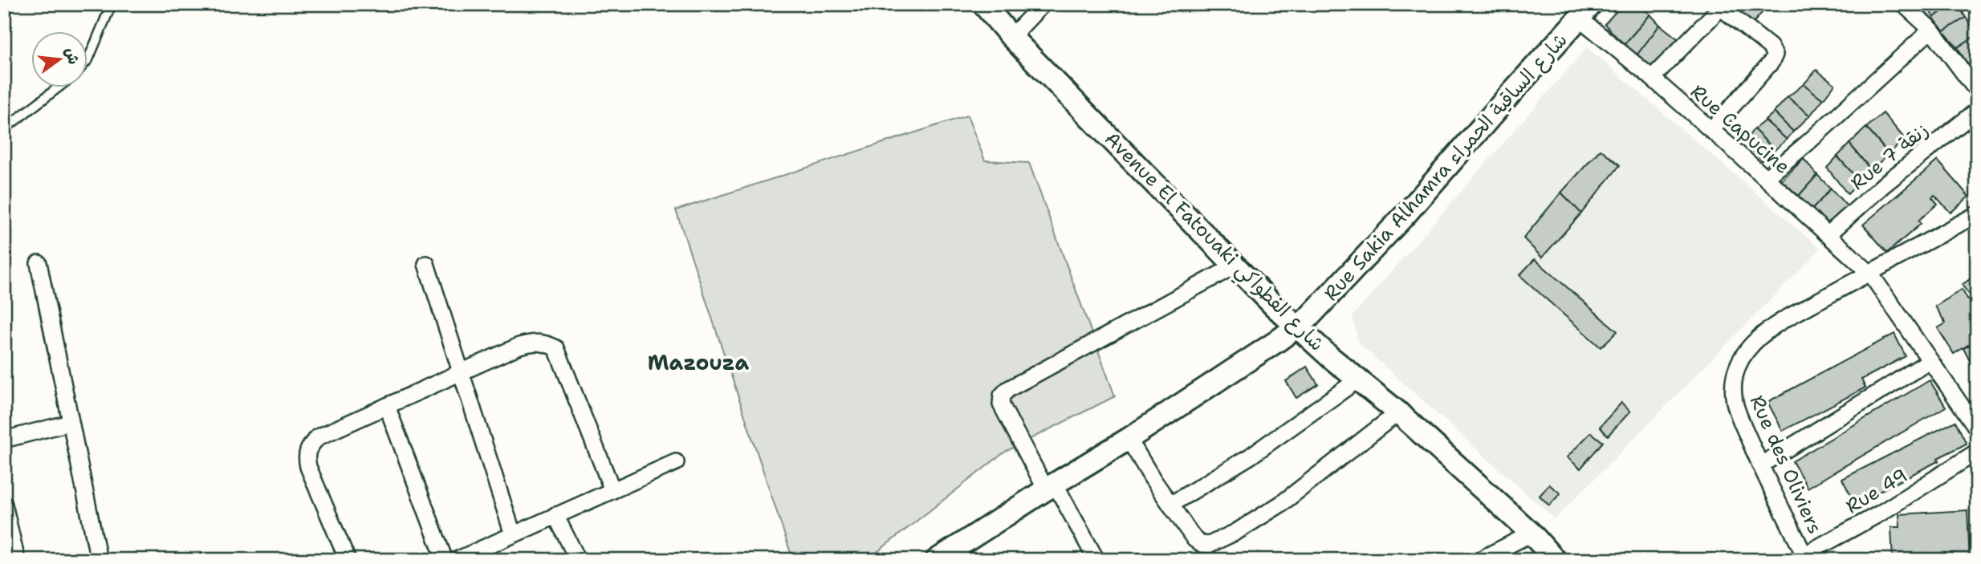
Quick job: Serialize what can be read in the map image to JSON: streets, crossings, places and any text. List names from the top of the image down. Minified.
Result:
{"streets":{"street":["Rue Capucine","Rue 7 زنقة","Rue Sakia Alhamra شارع الساقية الحمراء","Avenue El Fatouaki شارع الفطواكي","Rue des Oliviers","Rue 49"]},"crossings":[["Rue Capucine","Rue 7 زنقة"],["Rue Capucine","Rue Sakia Alhamra شارع الساقية الحمراء"],["Rue Capucine","Rue des Oliviers"],["Rue Sakia Alhamra شارع الساقية الحمراء","Avenue El Fatouaki شارع الفطواكي"],["Rue des Oliviers","Rue 49"]],"districts":["Mazouza"],"north":"right"}
